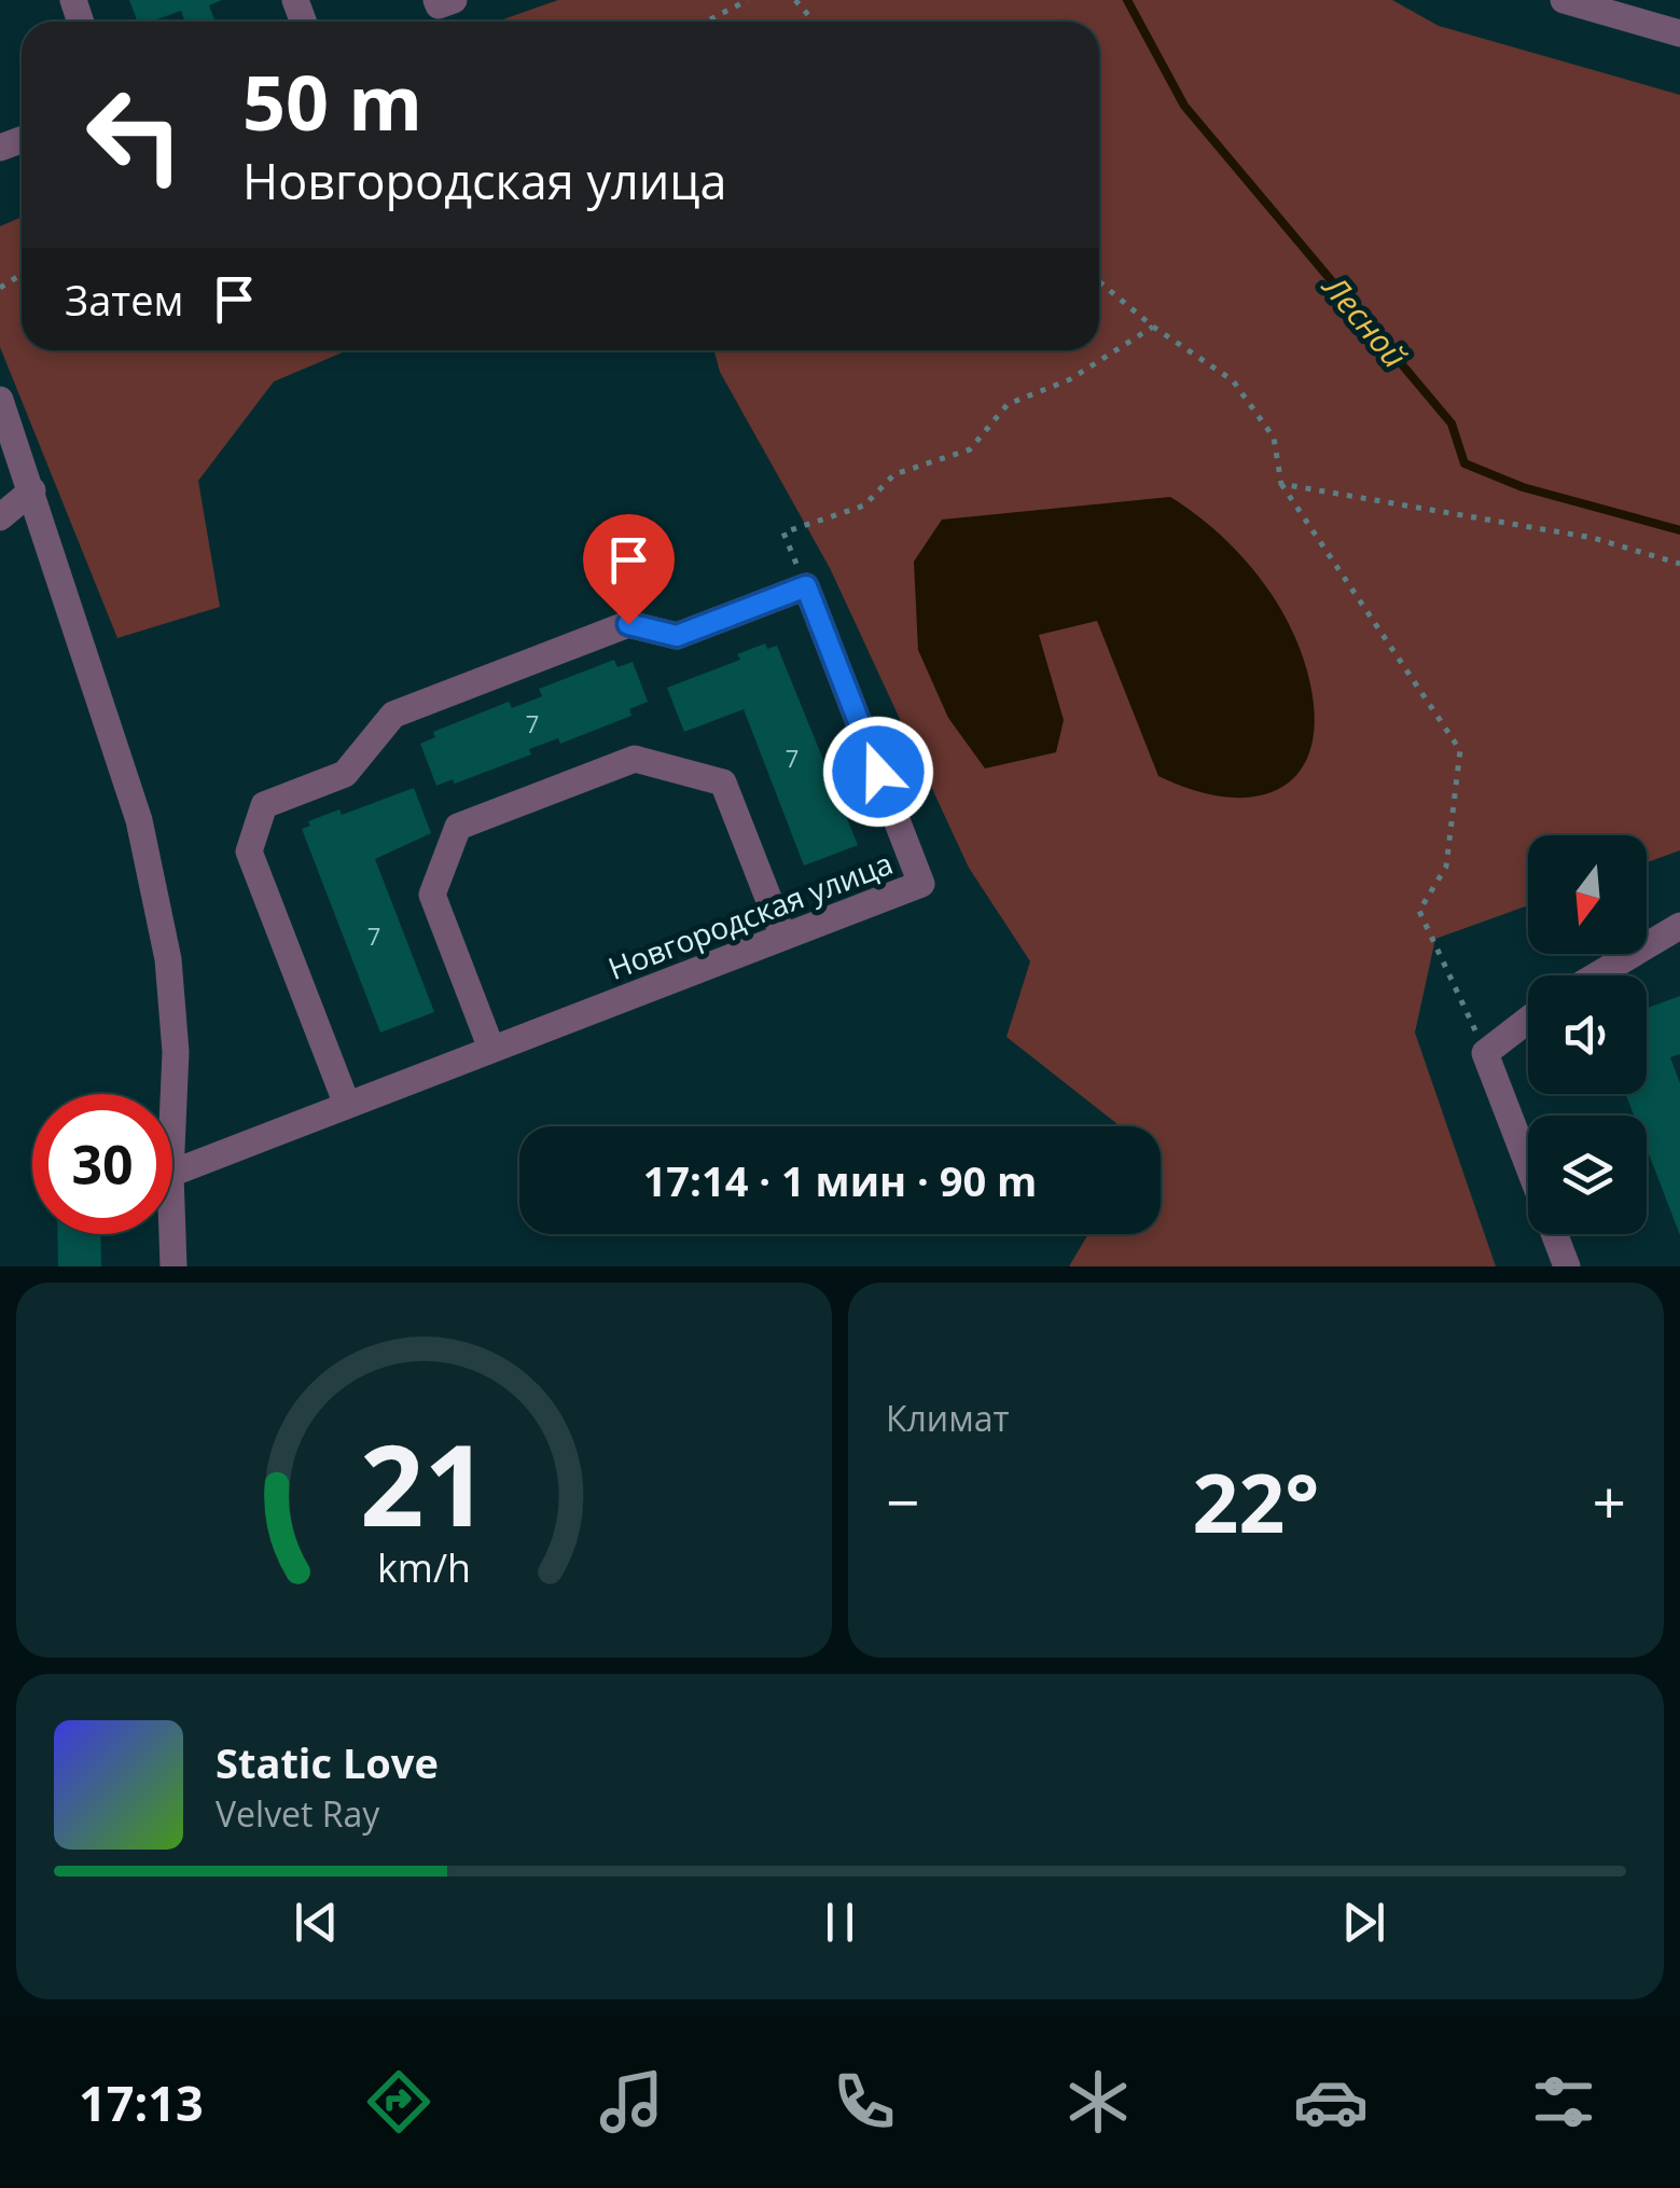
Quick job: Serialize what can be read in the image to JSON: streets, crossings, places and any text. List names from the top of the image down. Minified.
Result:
{"streets":{"street":["Новгородская улица"]},"water":["Лесной"],"house_numbers":["7","7","7"],"north":"bottom","page":{"turn":["50 m","Новгородская улица"],"then":"Затем","limit":"30","trip":"17:14 · 1 мин · 90 m","tile":"Климат","heat":["−","22°","+"],"song":["Static Love","Velvet Ray"],"tabs":"17:13","gauge":["21","km/h"]}}
